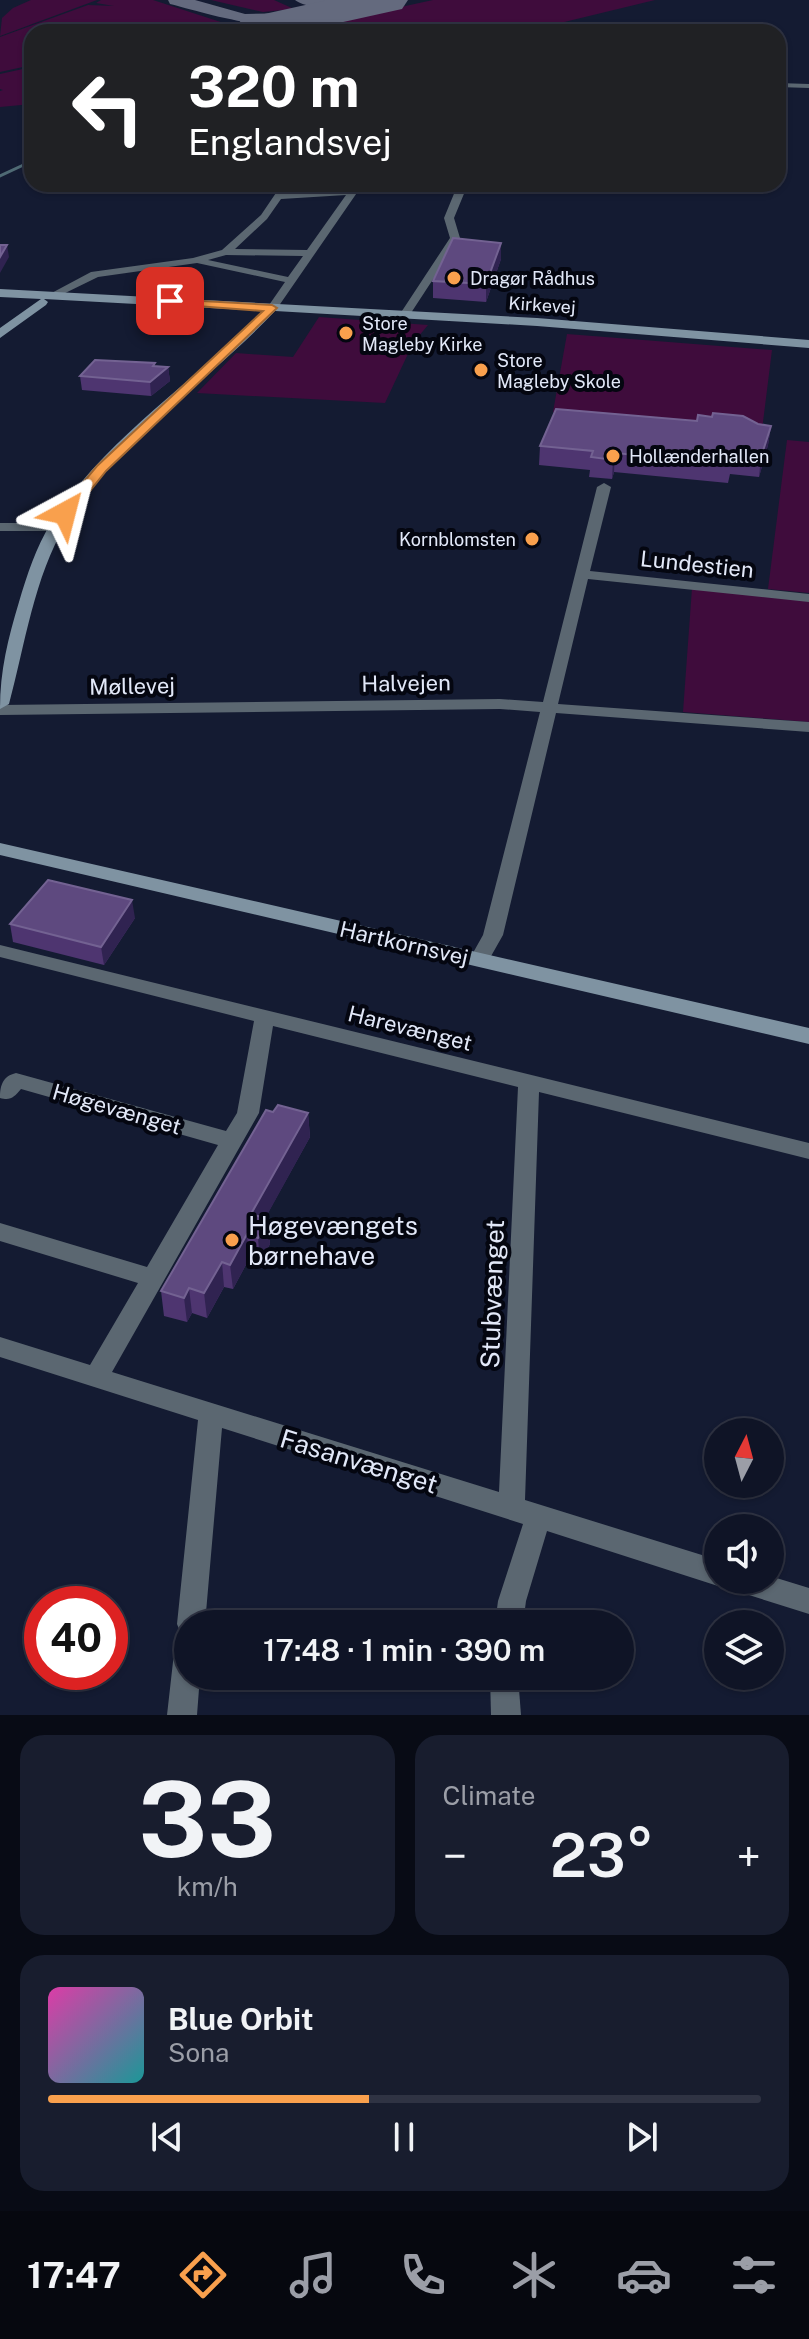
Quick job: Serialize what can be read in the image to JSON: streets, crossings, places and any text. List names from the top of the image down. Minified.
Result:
{"streets":{"street":["Kirkevej","Lundestien","Halvejen","Møllevej","Hartkornsvej","Harevænget","Høgevænget","Stubvænget","Fasanvænget"]},"crossings":[["Halvejen","Møllevej"],["Harevænget","Stubvænget"],["Stubvænget","Fasanvænget"]],"places":["Dragør Rådhus","Store Magleby Kirke","Store Magleby Skole","Hollænderhallen","Kornblomsten","Høgevængets børnehave"],"north":"top","page":{"turn":["320 m","Englandsvej"],"limit":"40","trip":"17:48 · 1 min · 390 m","tile":[["33","km/h"],"Climate"],"heat":["−","23°","+"],"song":["Blue Orbit","Sona"],"tabs":"17:47"}}
